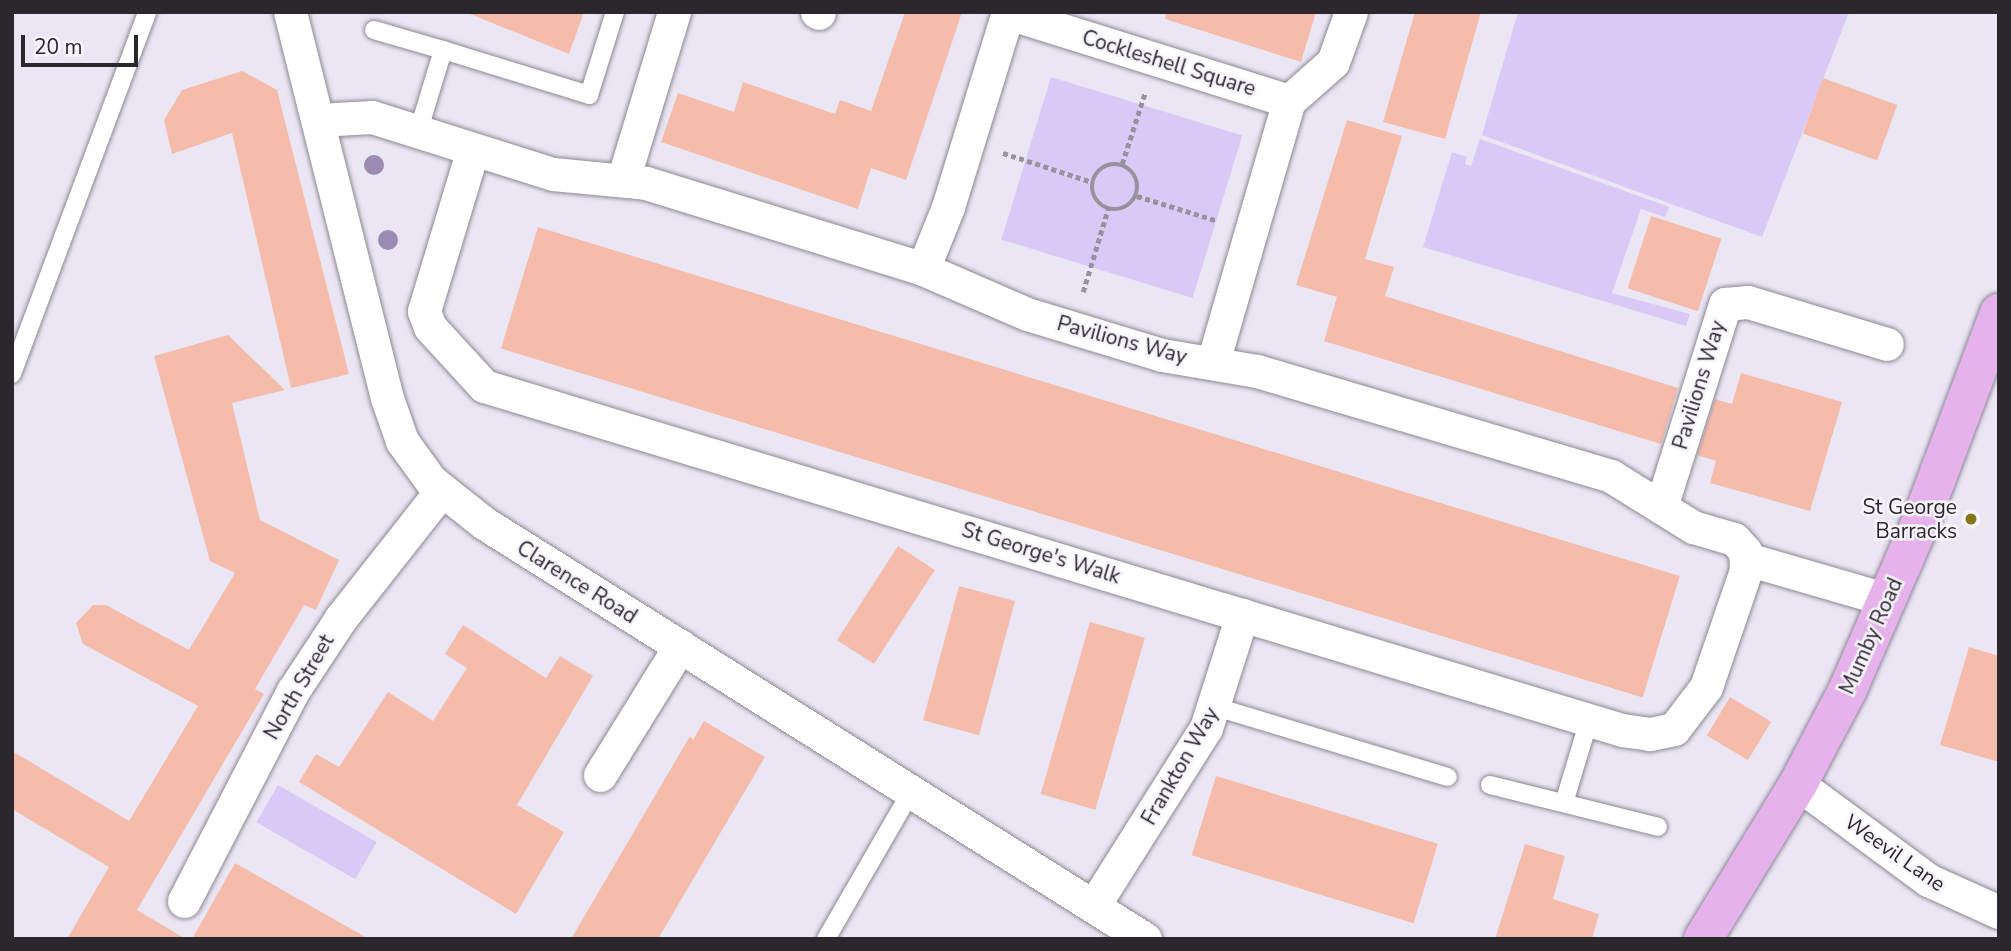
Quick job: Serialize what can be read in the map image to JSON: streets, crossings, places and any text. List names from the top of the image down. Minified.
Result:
{"streets":{"main road":["Mumby Road"],"street":["Cockleshell Square","Pavilions Way","St George's Walk","Clarence Road","North Street","Frankton Way","Weevil Lane"]},"crossings":[["Cockleshell Square","Pavilions Way"],["Pavilions Way","St George's Walk"],["Pavilions Way","Clarence Road"],["Pavilions Way","Mumby Road"],["St George's Walk","Frankton Way"],["Clarence Road","North Street"],["Clarence Road","Frankton Way"],["Mumby Road","Weevil Lane"]],"places":["St George Barracks"],"scale_bar":"20 m"}
